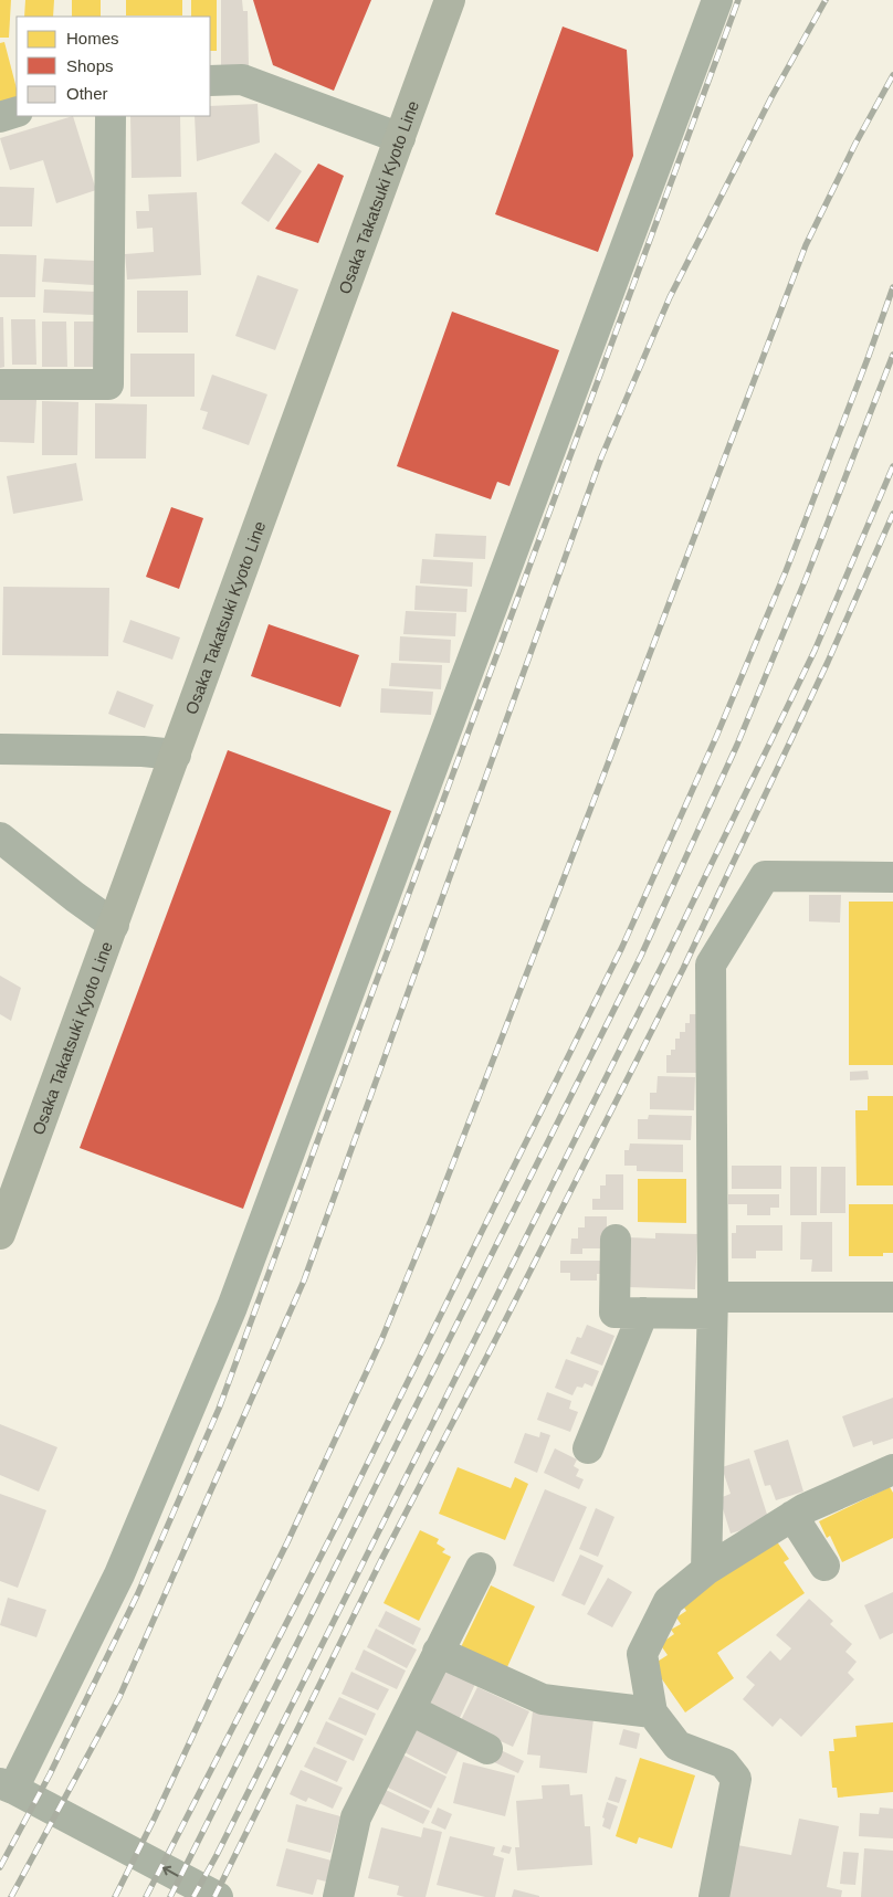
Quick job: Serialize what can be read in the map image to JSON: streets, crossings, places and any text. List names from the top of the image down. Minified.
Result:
{"streets":{"main road":["Osaka Takatsuki Kyoto Line"]},"legend":["Homes","Shops","Other"]}
